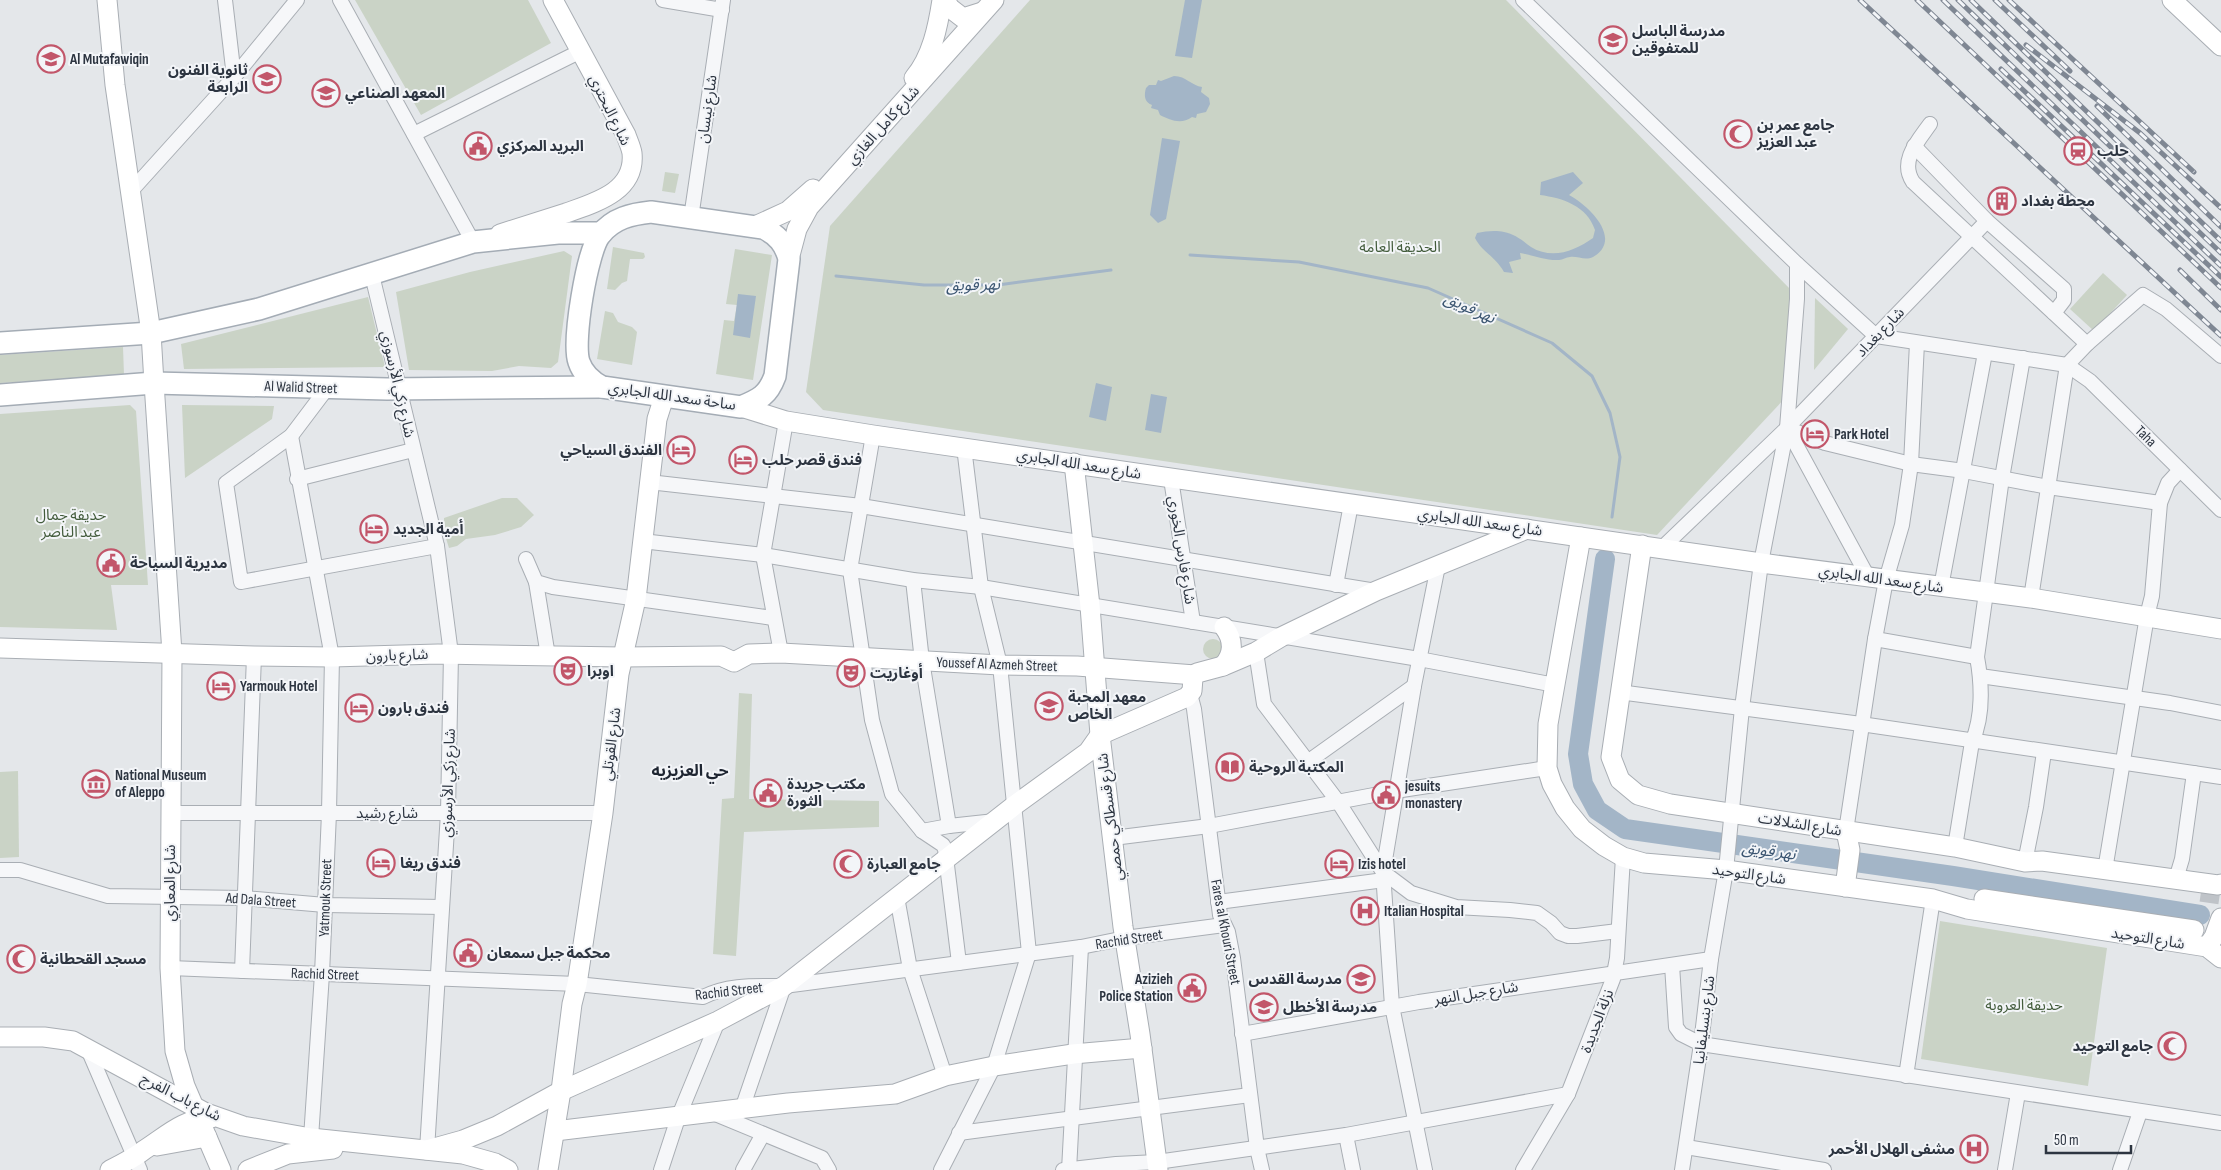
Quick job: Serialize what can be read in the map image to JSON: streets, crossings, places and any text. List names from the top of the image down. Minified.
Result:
{"streets":{"main road":["شارع البحتري","شارع كامل الغازي","Al Walid Street","ساحة سعد الله الجابري","شارع سعد الله الجابري","شارع بارون","Youssef Al Azmeh Street","شارع القوتلي","شارع قسطاكي حمصي","شارع الشلالات","شارع التوحيد","شارع المعاري","شارع باب الفرج"],"street":["شارع نيسان","شارع بغداد","شارع زكي الأرسوزي","Taha","شارع فارس الخوري","شارع رشيد","Yatmouk Street","Ad Dala Street","Fares al Khouri Street","Rachid Street","شارع جبل النهر","شارع بنسليفانيا","نزلة الجديدة"]},"crossings":[["شارع كامل الغازي","ساحة سعد الله الجابري"],["شارع بغداد","شارع سعد الله الجابري"],["شارع بغداد","شارع بنسليفانيا"],["شارع زكي الأرسوزي","Al Walid Street"],["شارع زكي الأرسوزي","شارع بارون"],["شارع زكي الأرسوزي","شارع رشيد"],["شارع زكي الأرسوزي","Ad Dala Street"],["شارع زكي الأرسوزي","Rachid Street"],["شارع زكي الأرسوزي","شارع باب الفرج"],["Al Walid Street","ساحة سعد الله الجابري"],["Al Walid Street","شارع المعاري"],["ساحة سعد الله الجابري","شارع سعد الله الجابري"],["ساحة سعد الله الجابري","شارع القوتلي"],["شارع سعد الله الجابري","شارع فارس الخوري"],["شارع سعد الله الجابري","شارع قسطاكي حمصي"],["شارع سعد الله الجابري","شارع الشلالات"],["شارع سعد الله الجابري","شارع التوحيد"],["شارع سعد الله الجابري","شارع بنسليفانيا"],["شارع بارون","Youssef Al Azmeh Street"],["شارع بارون","شارع القوتلي"],["شارع بارون","شارع المعاري"],["شارع بارون","Yatmouk Street"],["Youssef Al Azmeh Street","شارع القوتلي"],["Youssef Al Azmeh Street","شارع قسطاكي حمصي"],["شارع القوتلي","شارع رشيد"],["شارع القوتلي","Rachid Street"],["شارع القوتلي","شارع باب الفرج"],["شارع رشيد","شارع المعاري"],["شارع رشيد","Yatmouk Street"],["شارع قسطاكي حمصي","Rachid Street"],["شارع قسطاكي حمصي","شارع باب الفرج"],["شارع الشلالات","شارع بنسليفانيا"],["شارع التوحيد","شارع بنسليفانيا"],["شارع التوحيد","نزلة الجديدة"],["شارع المعاري","Ad Dala Street"],["شارع المعاري","Rachid Street"],["شارع المعاري","شارع باب الفرج"],["Yatmouk Street","Ad Dala Street"],["Yatmouk Street","Rachid Street"],["Yatmouk Street","شارع باب الفرج"],["Fares al Khouri Street","Rachid Street"],["Fares al Khouri Street","شارع جبل النهر"],["Rachid Street","شارع باب الفرج"],["شارع جبل النهر","شارع بنسليفانيا"],["شارع جبل النهر","نزلة الجديدة"]],"districts":["حي العزيزيه"],"water":["نهر قويق"],"parks":["الحديقة العامة","حديقة جمال عبد الناصر","حديقة العروبة"],"places":{"school or university":["مدرسة الباسل للمتفوقين","Al Mutafawiqin","ثانوية الفنون الرابعة","المعهد الصناعي","معهد المحبة الخاص","مدرسة القدس","مدرسة الأخطل"],"mosque":["جامع عمر بن عبد العزيز","جامع العبارة","مسجد القحطانية","جامع التوحيد"],"public building":["البريد المركزي","مديرية السياحة","مكتب جريدة الثورة","jesuits monastery","محكمة جبل سمعان","Azizieh Police Station"],"station":["حلب"],"building":["محطة بغداد"],"hotel":["Park Hotel","الفندق السياحي","فندق قصر حلب","أمية الجديد","Yarmouk Hotel","فندق بارون","فندق ريغا","Izis hotel"],"theatre":["اوبرا","أوغاريت"],"library":["المكتبة الروحية"],"museum":["National Museum of Aleppo"],"hospital":["Italian Hospital","مشفى الهلال الأحمر"]},"scale_bar":"50 m"}
